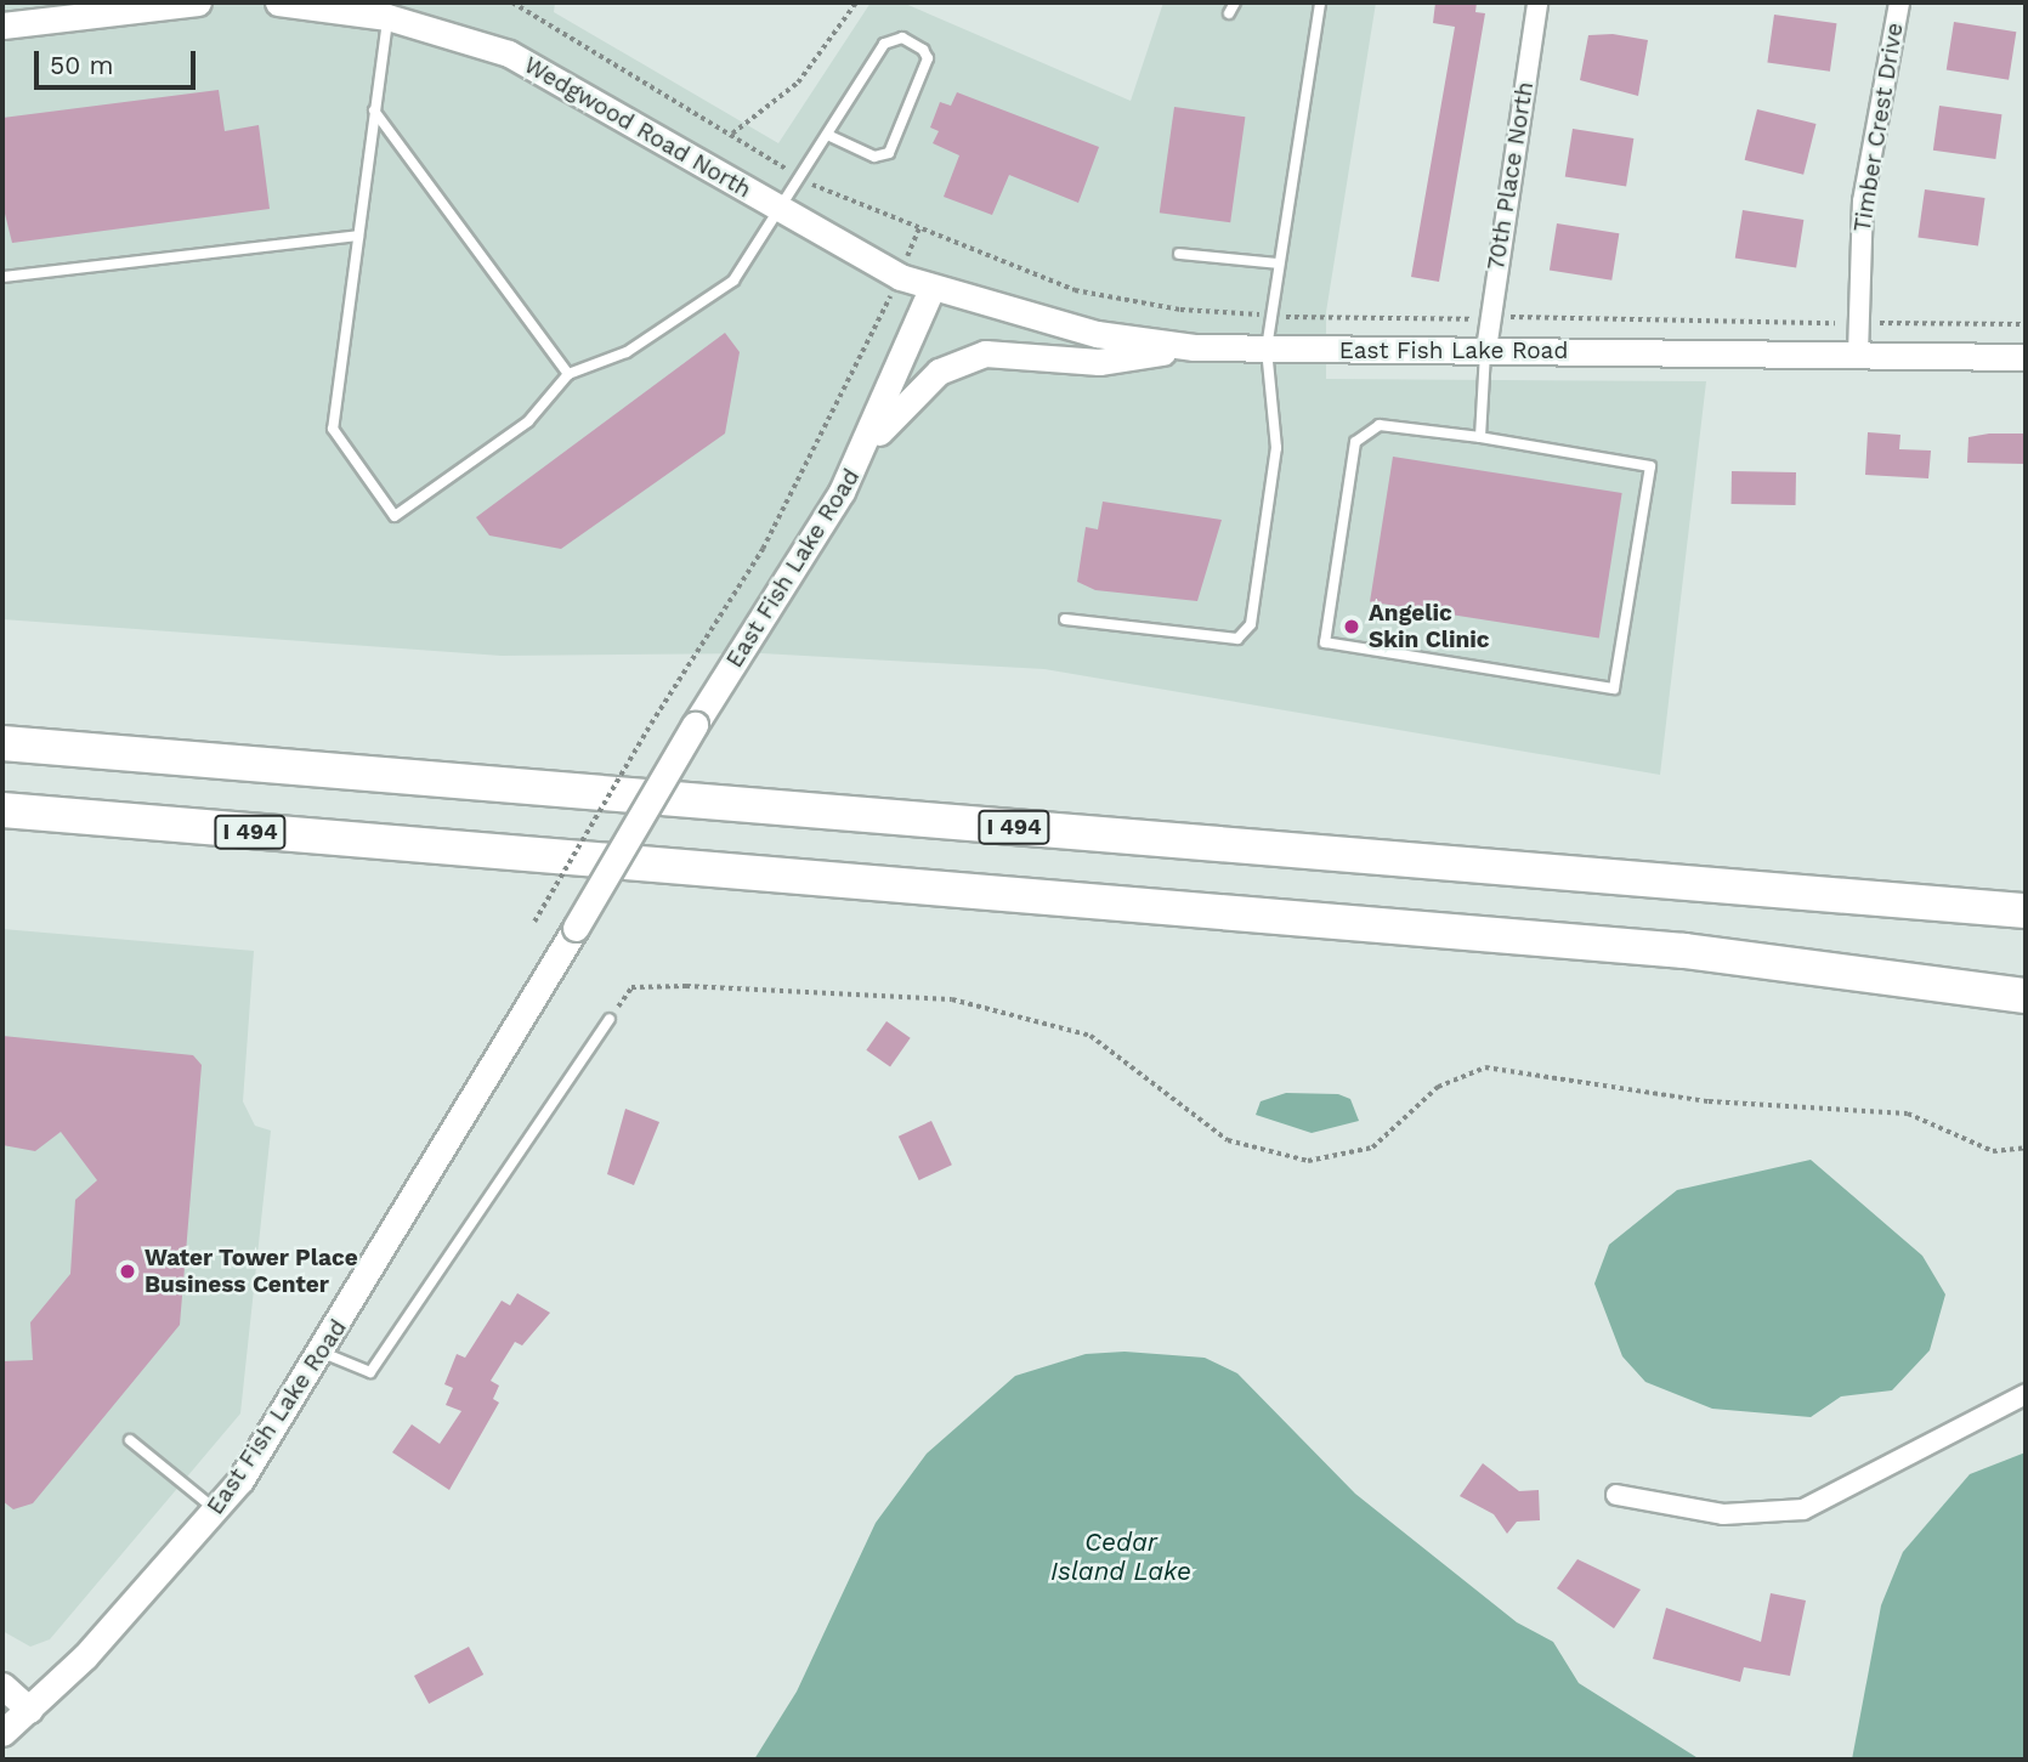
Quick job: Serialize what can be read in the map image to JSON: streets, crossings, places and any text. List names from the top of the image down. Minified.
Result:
{"streets":{"highway":["I 494"],"street":["Wedgwood Road North","Timber Crest Drive","70th Place North","East Fish Lake Road"]},"crossings":[["Wedgwood Road North","East Fish Lake Road"],["Timber Crest Drive","East Fish Lake Road"],["70th Place North","East Fish Lake Road"]],"water":["Cedar Island Lake"],"places":["Angelic Skin Clinic","Water Tower Place Business Center"],"scale_bar":"50 m"}
